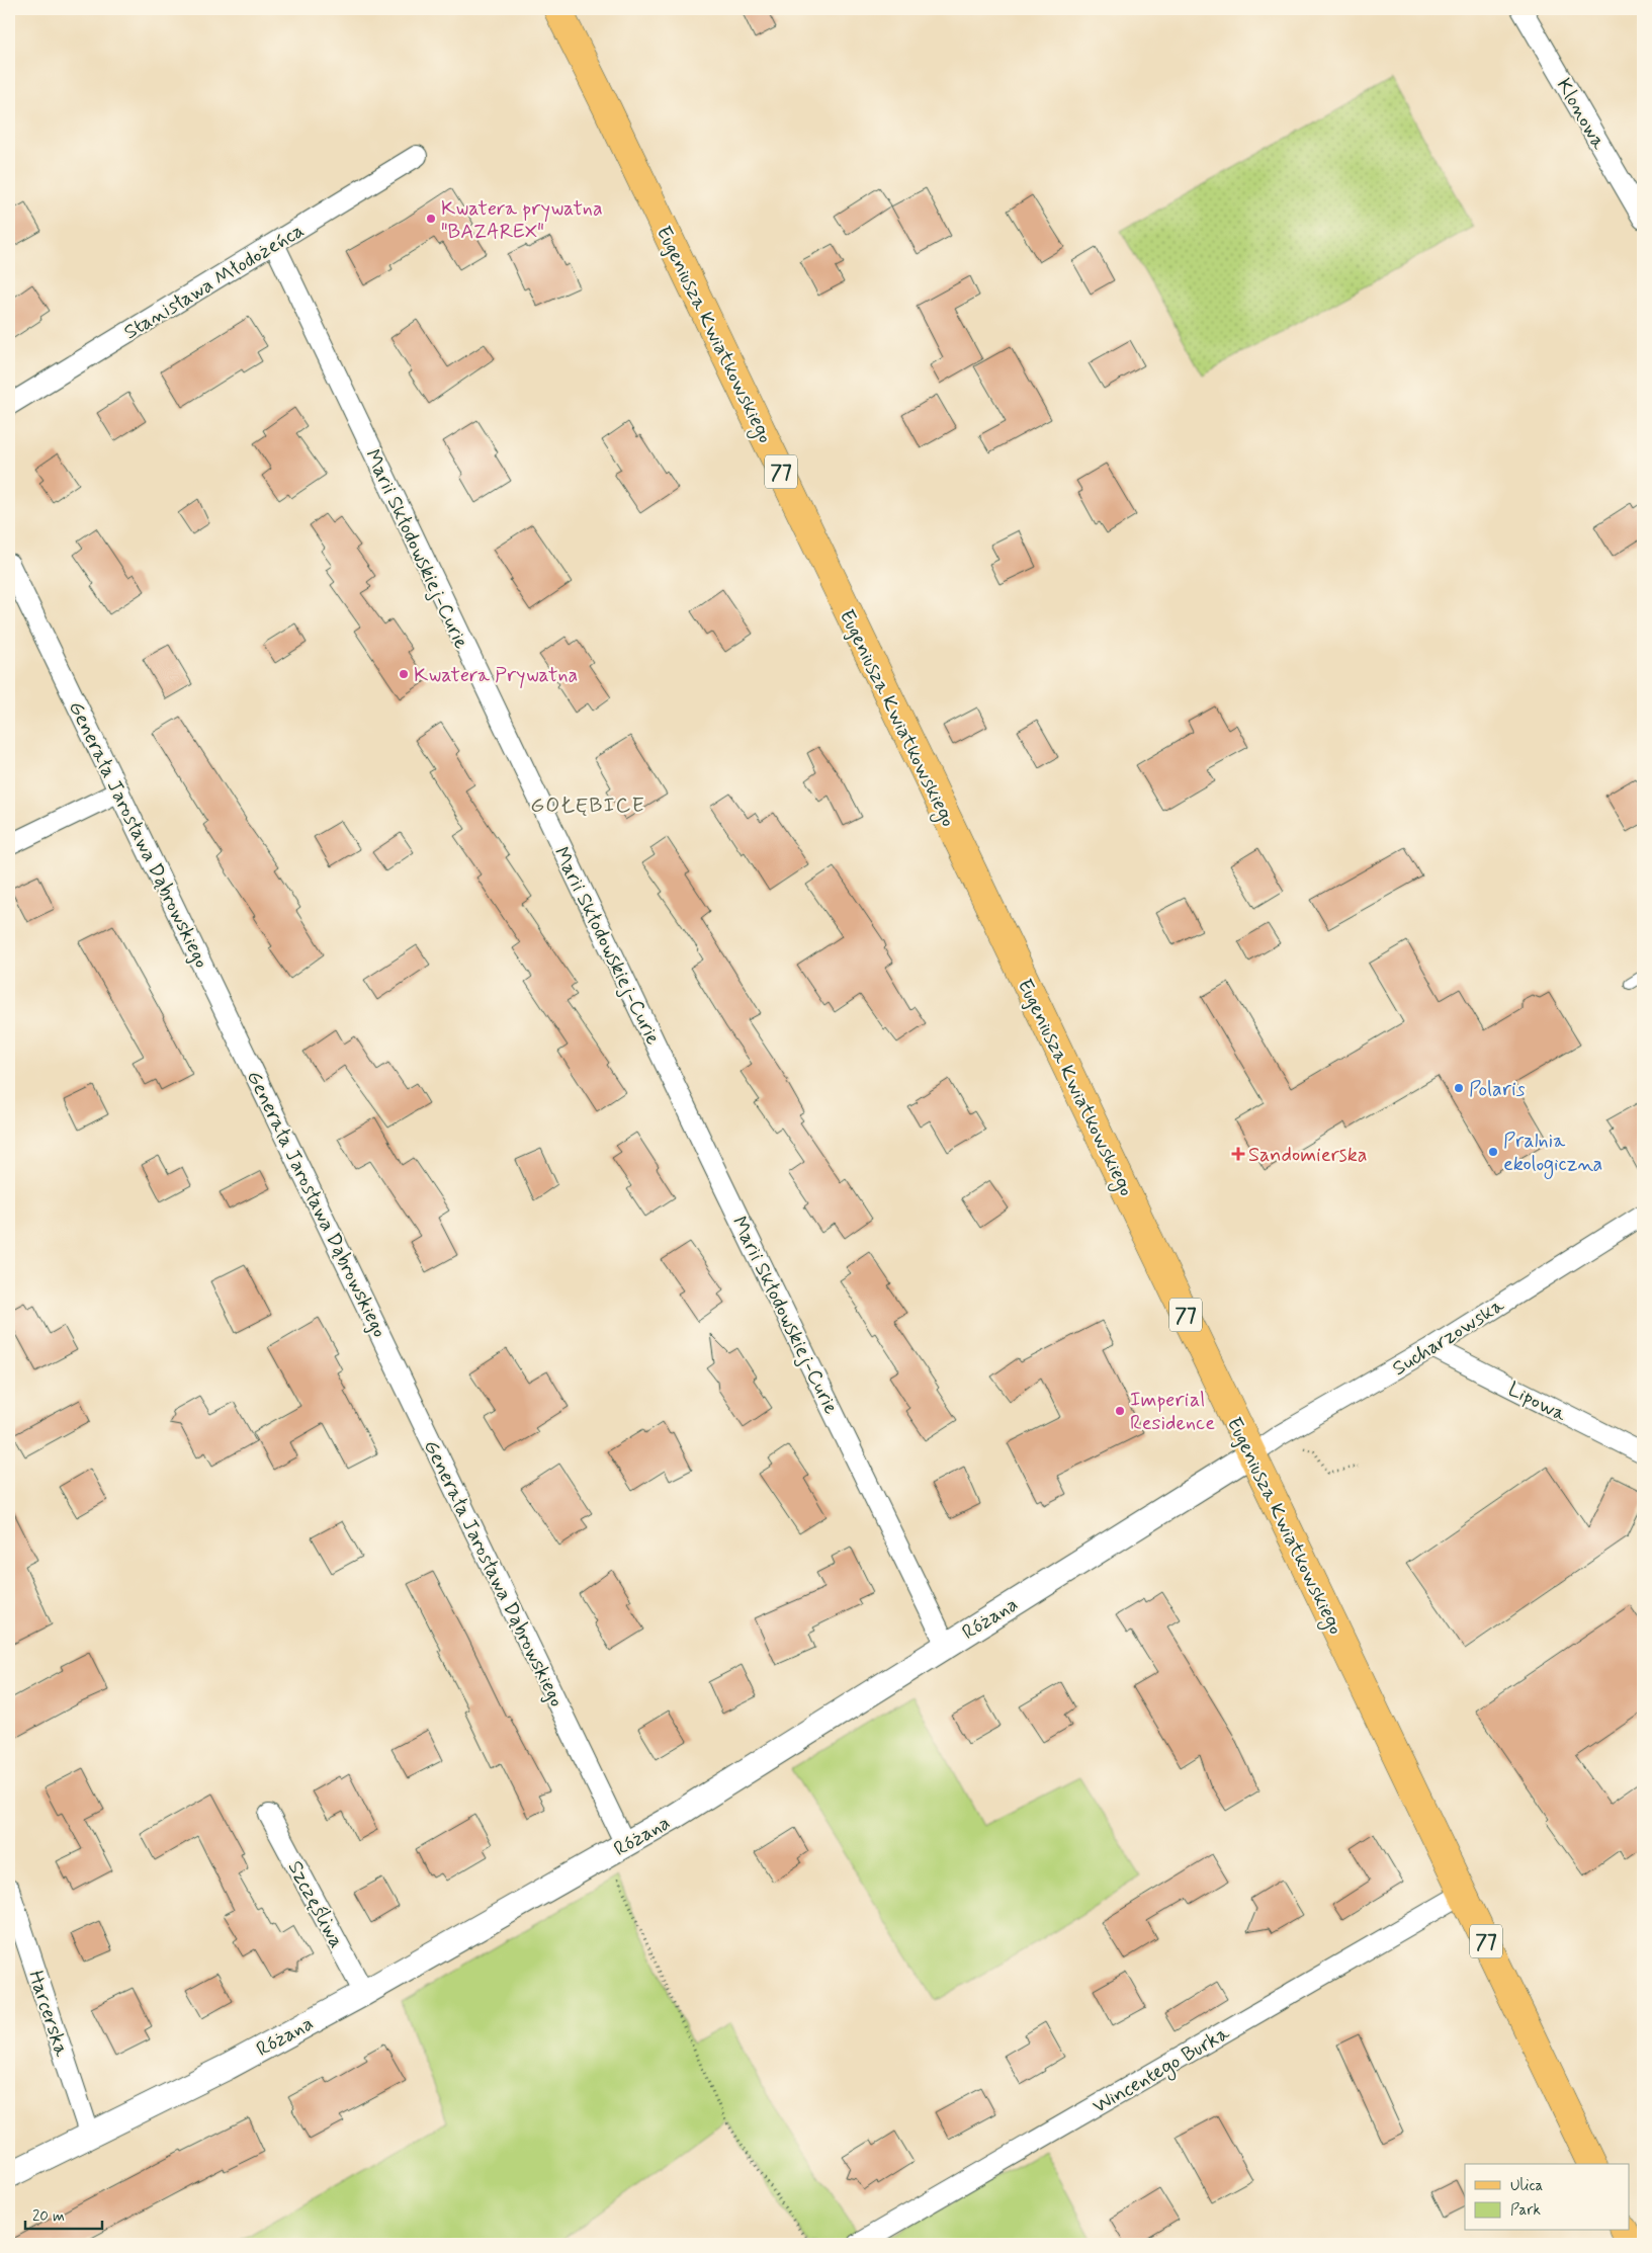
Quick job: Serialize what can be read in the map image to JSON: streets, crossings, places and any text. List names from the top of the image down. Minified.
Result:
{"streets":{"main road":["Eugeniusza Kwiatkowskiego","77"],"street":["Klonowa","Stanisława Młodożeńca","Marii Skłodowskiej-Curie","Generała Jarosława Dąbrowskiego","Sucharzowska","Lipowa","Różana","Szczęśliwa","Harcerska","Wincentego Burka"]},"crossings":[["Stanisława Młodożeńca","Marii Skłodowskiej-Curie"],["Eugeniusza Kwiatkowskiego","Sucharzowska"],["Eugeniusza Kwiatkowskiego","Różana"],["Eugeniusza Kwiatkowskiego","Wincentego Burka"],["Marii Skłodowskiej-Curie","Różana"],["Generała Jarosława Dąbrowskiego","Różana"],["Sucharzowska","Lipowa"],["Sucharzowska","Różana"],["Różana","Szczęśliwa"],["Różana","Harcerska"]],"districts":["GOŁĘBICE"],"places":{"other":["Kwatera prywatna \"BAZAREX\"","Kwatera Prywatna","Polaris","Pralnia ekologiczna","Imperial Residence"],"health":["Sandomierska"]},"legend":["Ulica","Park"],"scale_bar":"20 m"}
